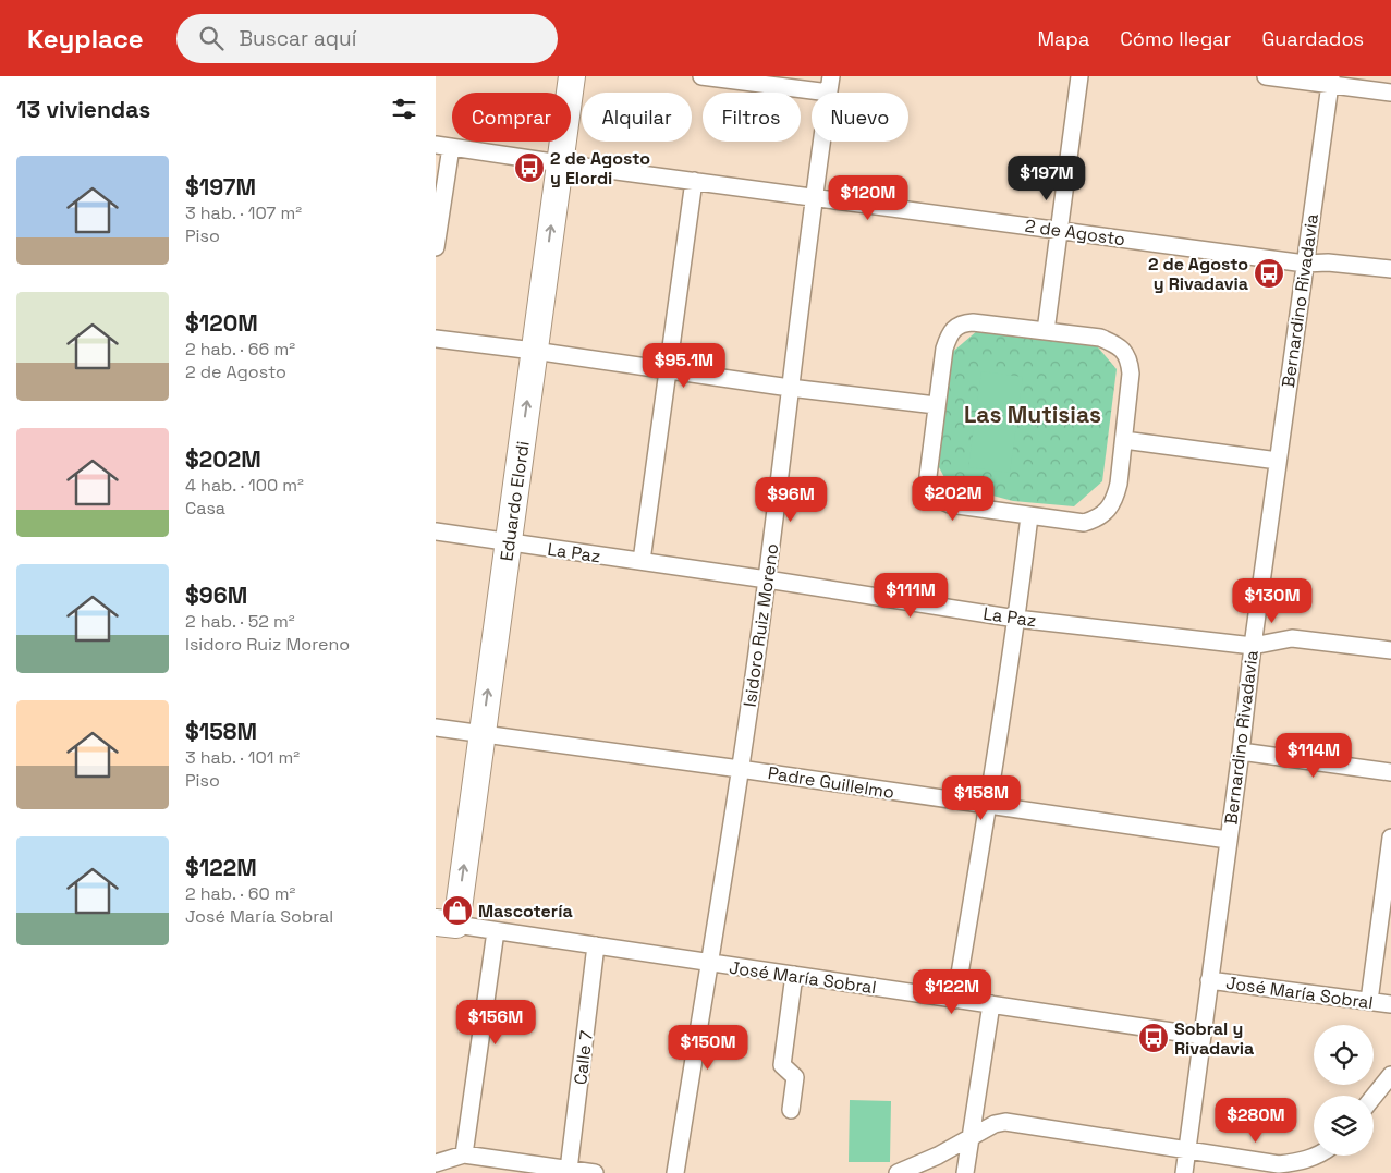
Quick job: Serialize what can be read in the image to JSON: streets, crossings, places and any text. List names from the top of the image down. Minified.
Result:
{"streets":{"main road":["Eduardo Elordi"],"street":["2 de Agosto","Bernardino Rivadavia","La Paz","Isidoro Ruiz Moreno","Padre Guillelmo","José María Sobral","Calle 7"]},"crossings":[["2 de Agosto","Bernardino Rivadavia"],["2 de Agosto","Eduardo Elordi"],["2 de Agosto","Isidoro Ruiz Moreno"],["Bernardino Rivadavia","La Paz"],["Bernardino Rivadavia","Padre Guillelmo"],["Bernardino Rivadavia","José María Sobral"],["Eduardo Elordi","La Paz"],["Eduardo Elordi","Padre Guillelmo"],["Eduardo Elordi","José María Sobral"],["La Paz","Isidoro Ruiz Moreno"],["Isidoro Ruiz Moreno","Padre Guillelmo"],["Isidoro Ruiz Moreno","José María Sobral"],["José María Sobral","Calle 7"]],"one_way":["Eduardo Elordi"],"districts":["Las Mutisias"],"places":{"bus stop":["2 de Agosto y Elordi","2 de Agosto y Rivadavia","Sobral y Rivadavia"],"shop":["Mascotería"]},"page":{"header":"Keyplace","search":"Buscar aquí","nav":["Mapa","Cómo llegar","Guardados"],"heading":"13 viviendas","chip":["Comprar","Alquilar","Filtros","Nuevo"],"list":[{"name":"$197M","note":"3 hab. · 107 m² · Piso"},{"name":"$120M","note":"2 hab. · 66 m² · 2 de Agosto"},{"name":"$202M","note":"4 hab. · 100 m² · Casa"},{"name":"$96M","note":"2 hab. · 52 m² · Isidoro Ruiz Moreno"},{"name":"$158M","note":"3 hab. · 101 m² · Piso"},{"name":"$122M","note":"2 hab. · 60 m² · José María Sobral"}],"price":["$197M","$120M","$95.1M","$202M","$96M","$111M","$130M","$114M","$158M","$122M","$156M","$150M","$280M"]}}
